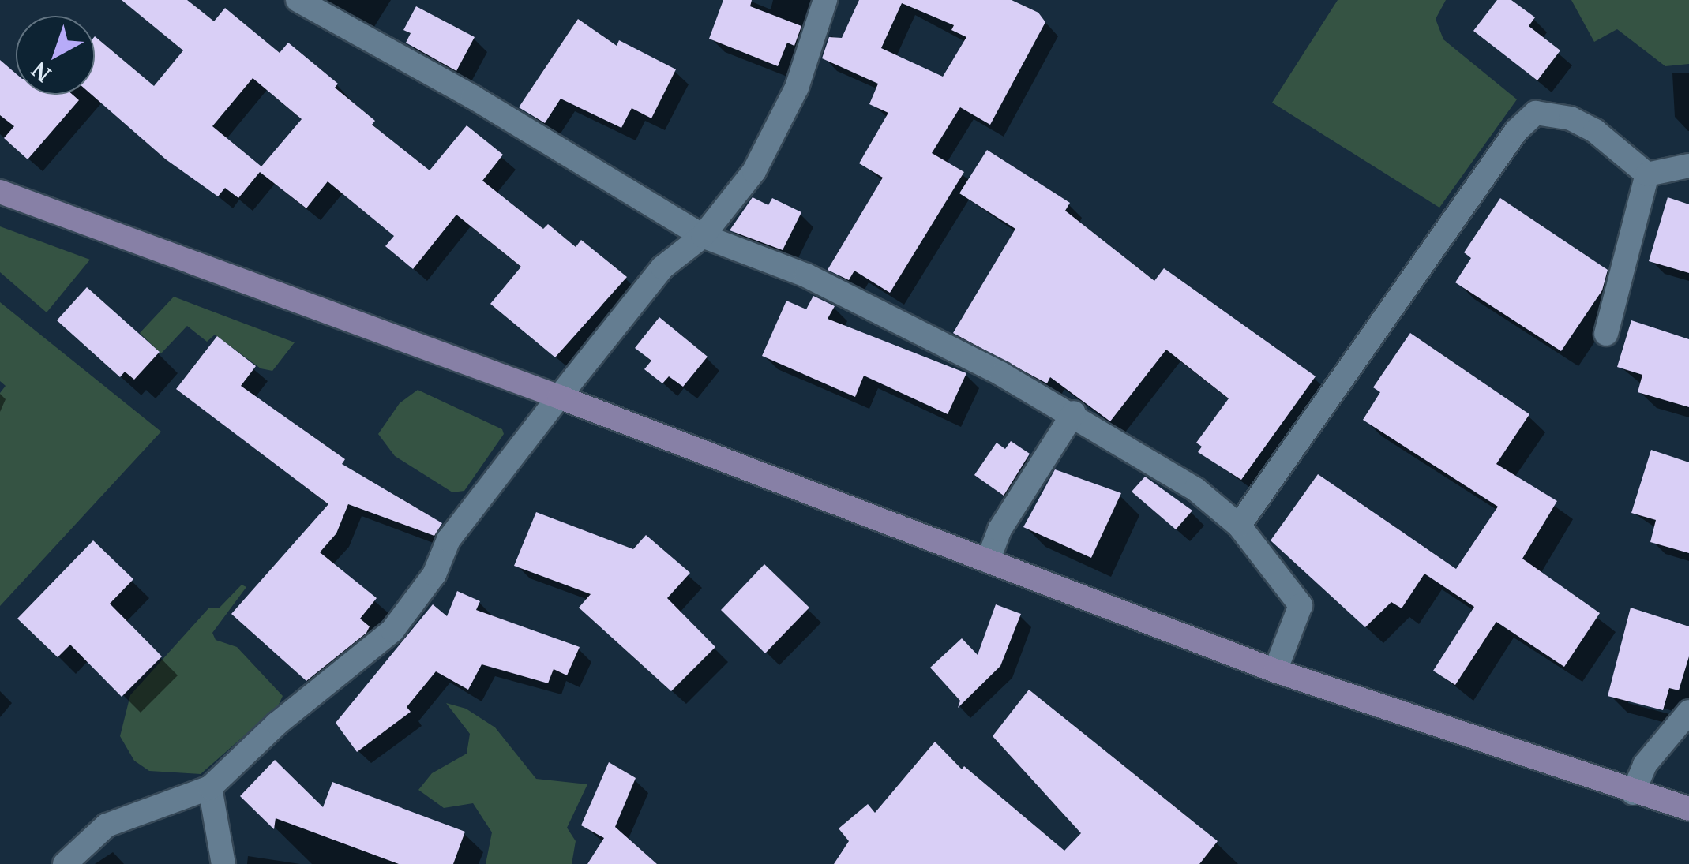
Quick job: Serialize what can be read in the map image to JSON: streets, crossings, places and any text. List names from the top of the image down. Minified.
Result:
{"north":"bottom left"}
